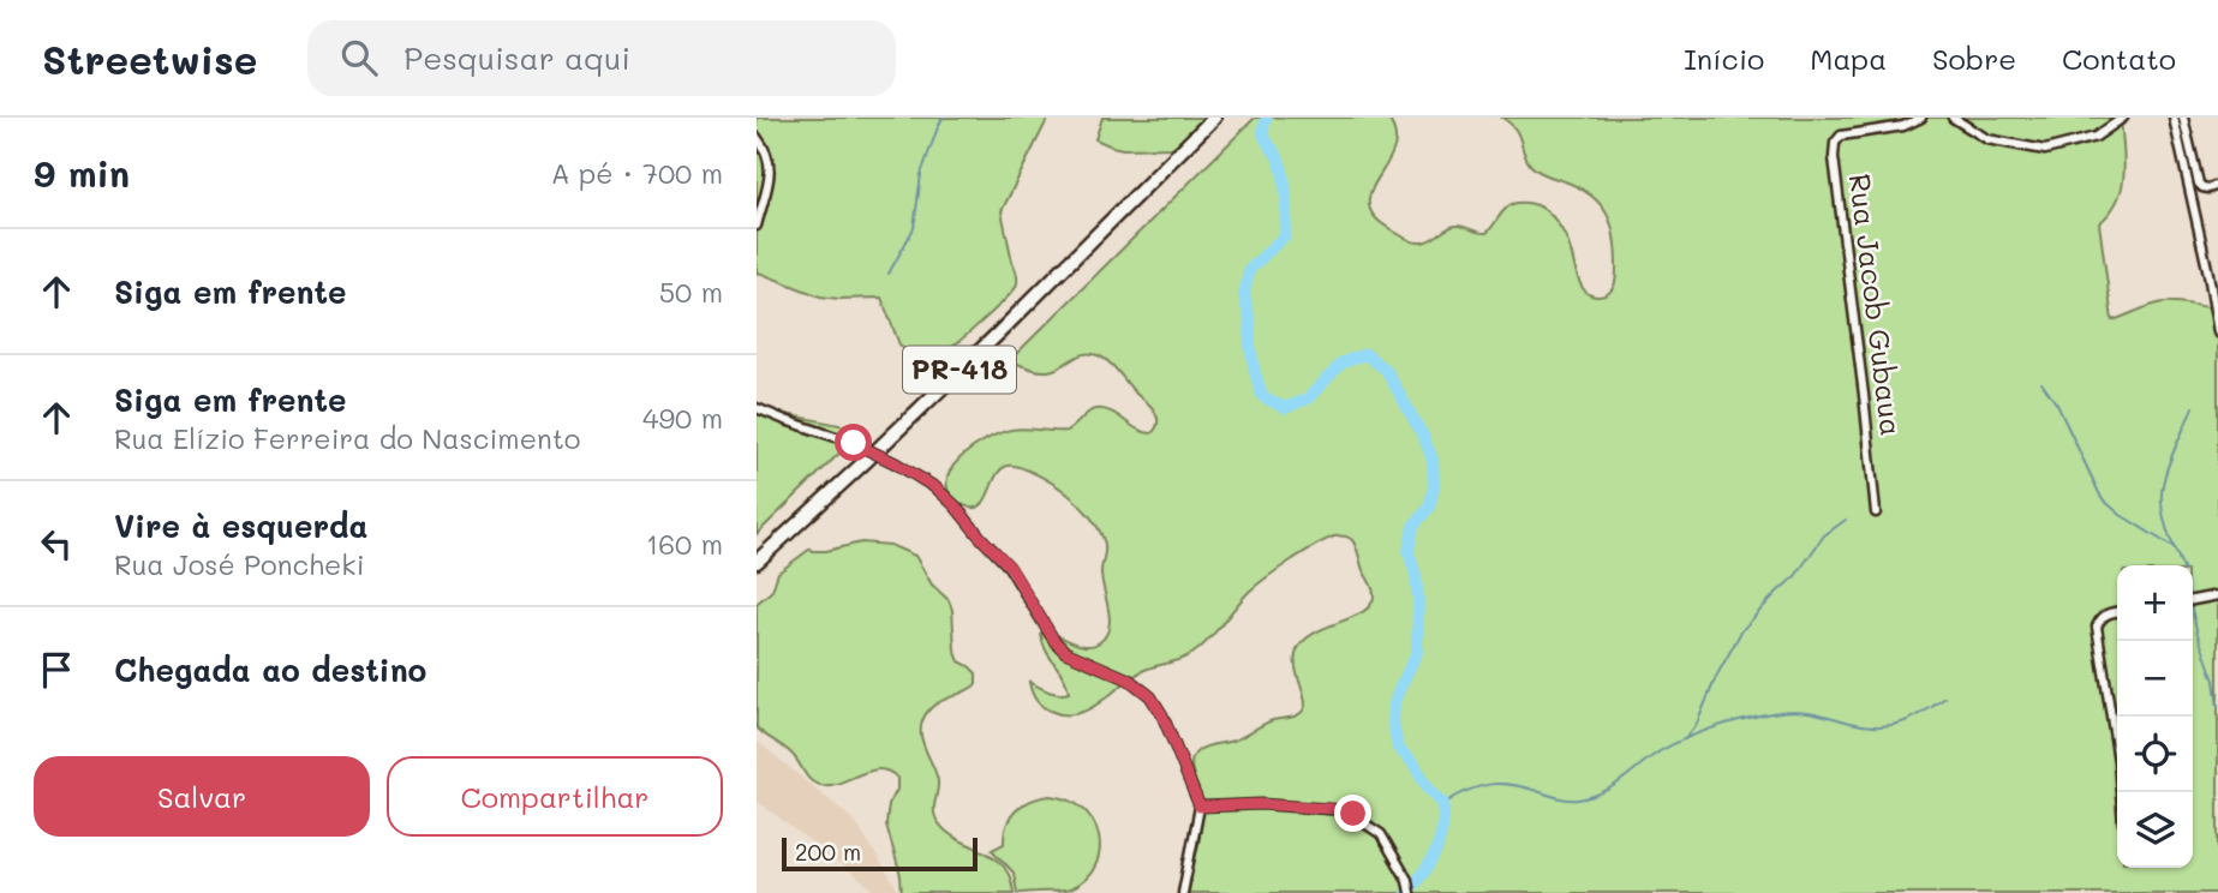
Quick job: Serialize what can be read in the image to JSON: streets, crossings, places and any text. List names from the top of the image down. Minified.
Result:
{"streets":{"highway":["PR-418"],"street":["Rua Jacob Gubaua"]},"scale_bar":"200 m","page":{"header":"Streetwise","search":"Pesquisar aqui","nav":["Início","Mapa","Sobre","Contato"],"heading":["9 min","A pé · 700 m"],"list":[["Siga em frente","50 m"],["Siga em frente","Rua Elízio Ferreira do Nascimento","490 m"],["Vire à esquerda","Rua José Poncheki","160 m"],"Chegada ao destino"],"map_buttons":["+","−"],"buttons":["Salvar","Compartilhar"],"scale":"200 m"}}
